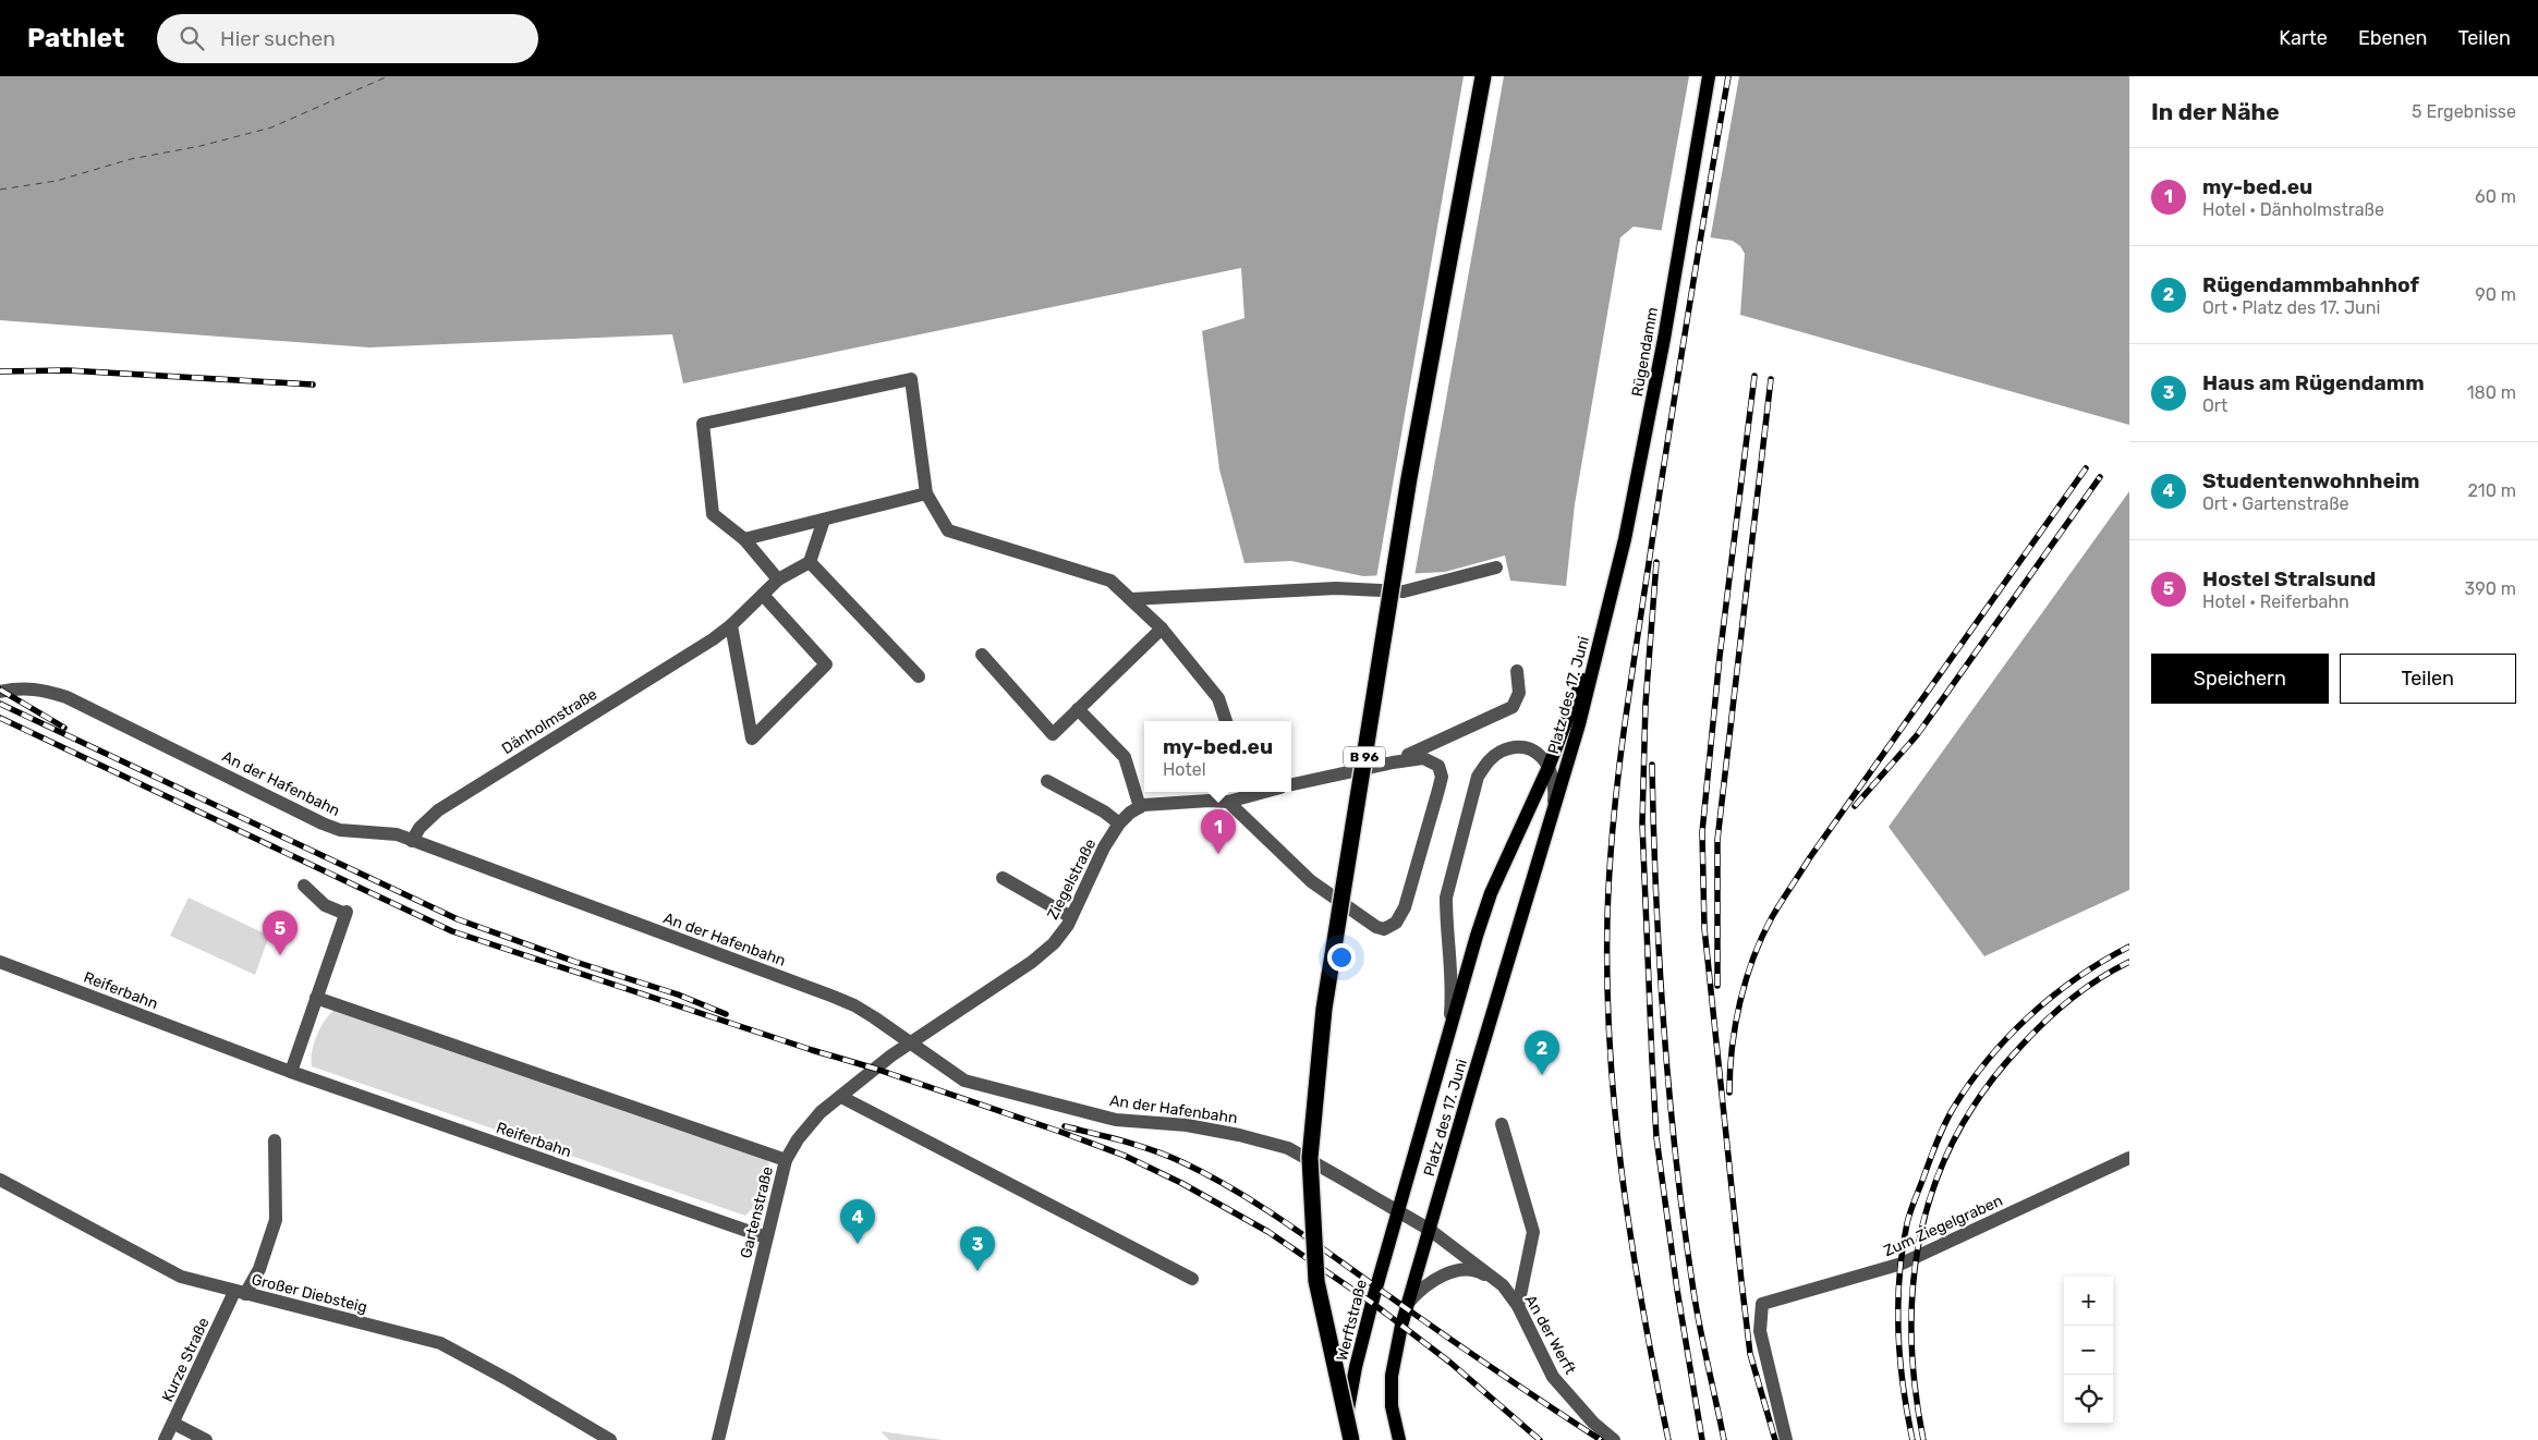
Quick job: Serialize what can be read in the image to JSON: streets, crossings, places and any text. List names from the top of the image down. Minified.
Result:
{"streets":{"highway":["B 96"],"main road":["Rügendamm","Platz des 17. Juni","Werftstraße"],"street":["Dänholmstraße","An der Hafenbahn","Ziegelstraße","Reiferbahn","Gartenstraße","Zum Ziegelgraben","Großer Diebsteig","An der Werft","Kurze Straße"]},"crossings":[["Rügendamm","Platz des 17. Juni"],["Platz des 17. Juni","An der Hafenbahn"],["Platz des 17. Juni","Werftstraße"],["Platz des 17. Juni","An der Werft"],["Dänholmstraße","An der Hafenbahn"],["An der Hafenbahn","Ziegelstraße"],["An der Hafenbahn","Gartenstraße"],["An der Hafenbahn","Werftstraße"],["An der Hafenbahn","An der Werft"],["Ziegelstraße","Gartenstraße"],["Reiferbahn","Gartenstraße"],["Großer Diebsteig","Kurze Straße"]],"page":{"header":"Pathlet","search":"Hier suchen","nav":["Karte","Ebenen","Teilen"],"heading":["In der Nähe","5 Ergebnisse"],"list":[{"mark":"1","name":"my-bed.eu","note":"Hotel · Dänholmstraße","value":"60 m"},{"mark":"2","name":"Rügendammbahnhof","note":"Ort · Platz des 17. Juni","value":"90 m"},{"mark":"3","name":"Haus am Rügendamm","note":"Ort","value":"180 m"},{"mark":"4","name":"Studentenwohnheim","note":"Ort · Gartenstraße","value":"210 m"},{"mark":"5","name":"Hostel Stralsund","note":"Hotel · Reiferbahn","value":"390 m"}],"buttons":["Speichern","Teilen"],"popup":["my-bed.eu","Hotel"],"pins":["1","5","2","4","3"],"map_buttons":["+","−"]}}
